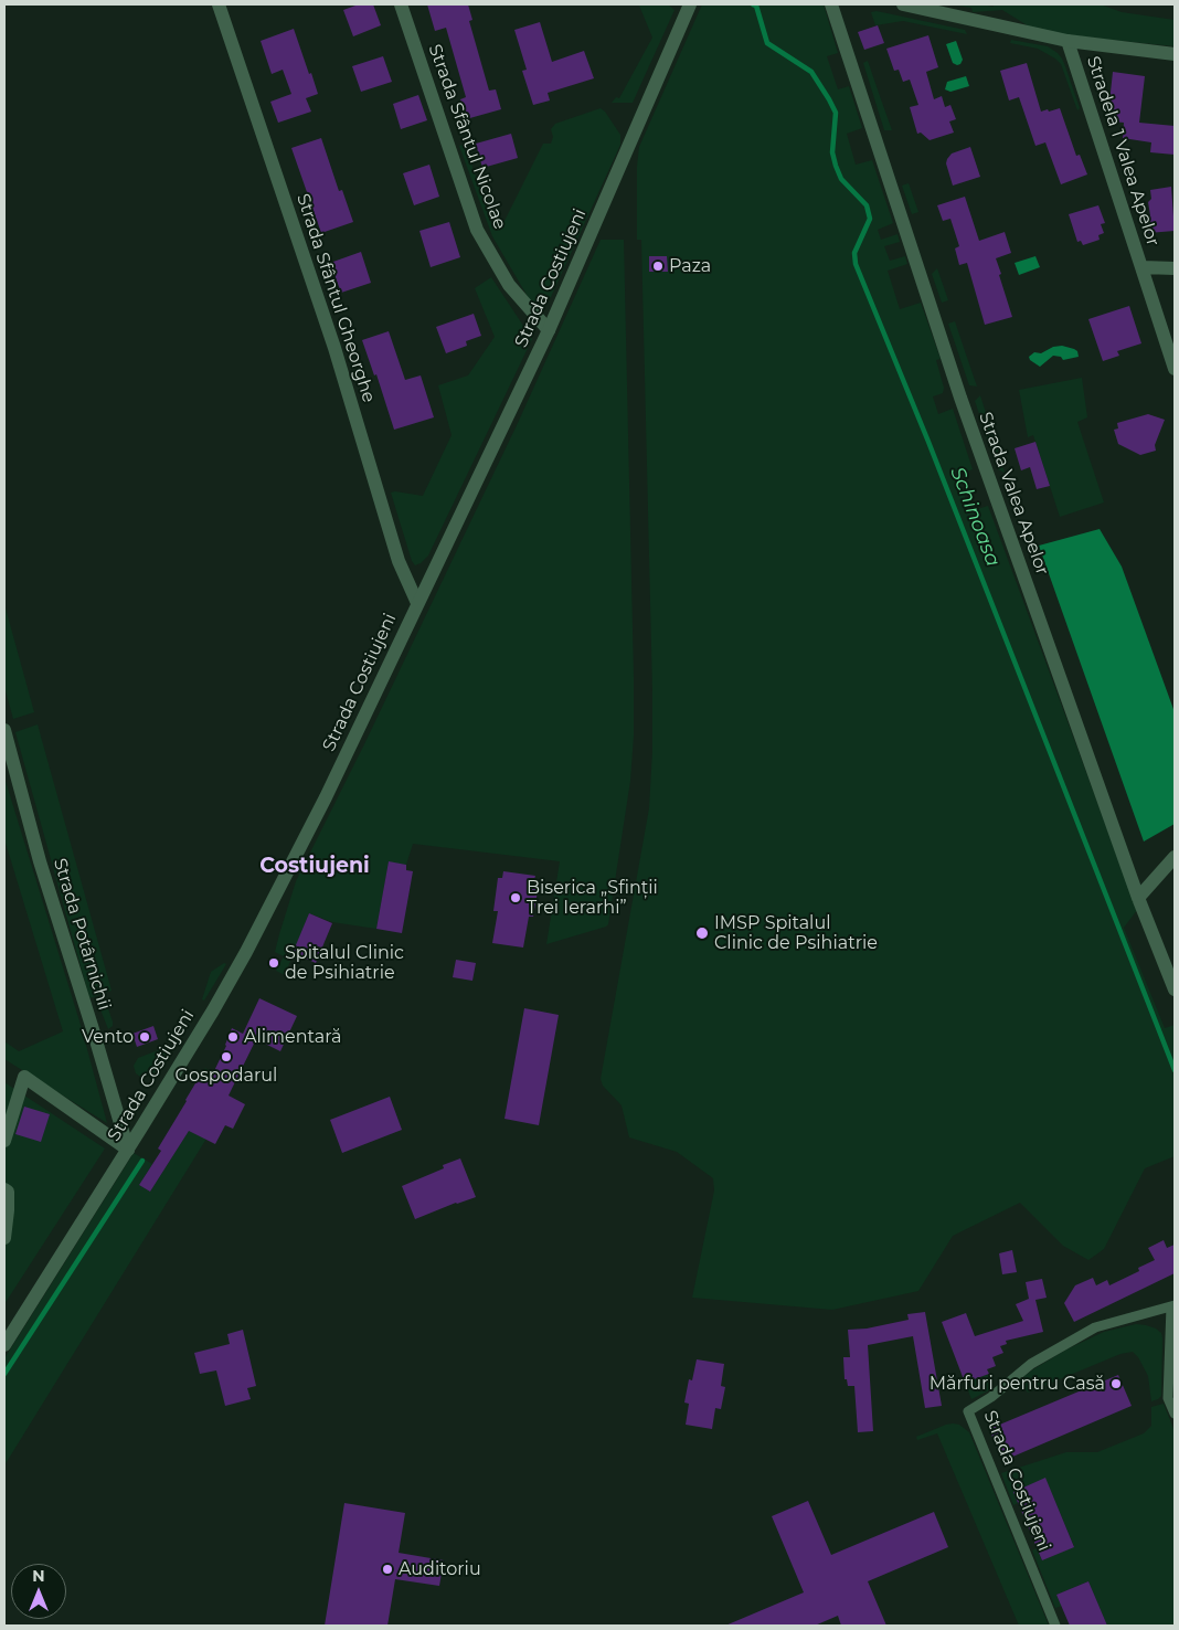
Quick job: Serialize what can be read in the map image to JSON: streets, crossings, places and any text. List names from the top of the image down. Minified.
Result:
{"streets":{"street":["Strada Sfântul Nicolae","Stradela 1 Valea Apelor","Strada Costiujeni","Strada Sfântul Gheorghe","Strada Valea Apelor","Strada Potârnichii"]},"crossings":[["Strada Sfântul Nicolae","Strada Costiujeni"],["Strada Costiujeni","Strada Sfântul Gheorghe"],["Strada Costiujeni","Strada Potârnichii"]],"districts":["Costiujeni"],"water":["Schinoasa"],"places":["Paza","Biserica „Sfinții Trei Ierarhi”","IMSP Spitalul Clinic de Psihiatrie","Spitalul Clinic de Psihiatrie","Vento","Alimentară","Gospodarul","Mărfuri pentru Casă","Auditoriu"],"north":"top"}
